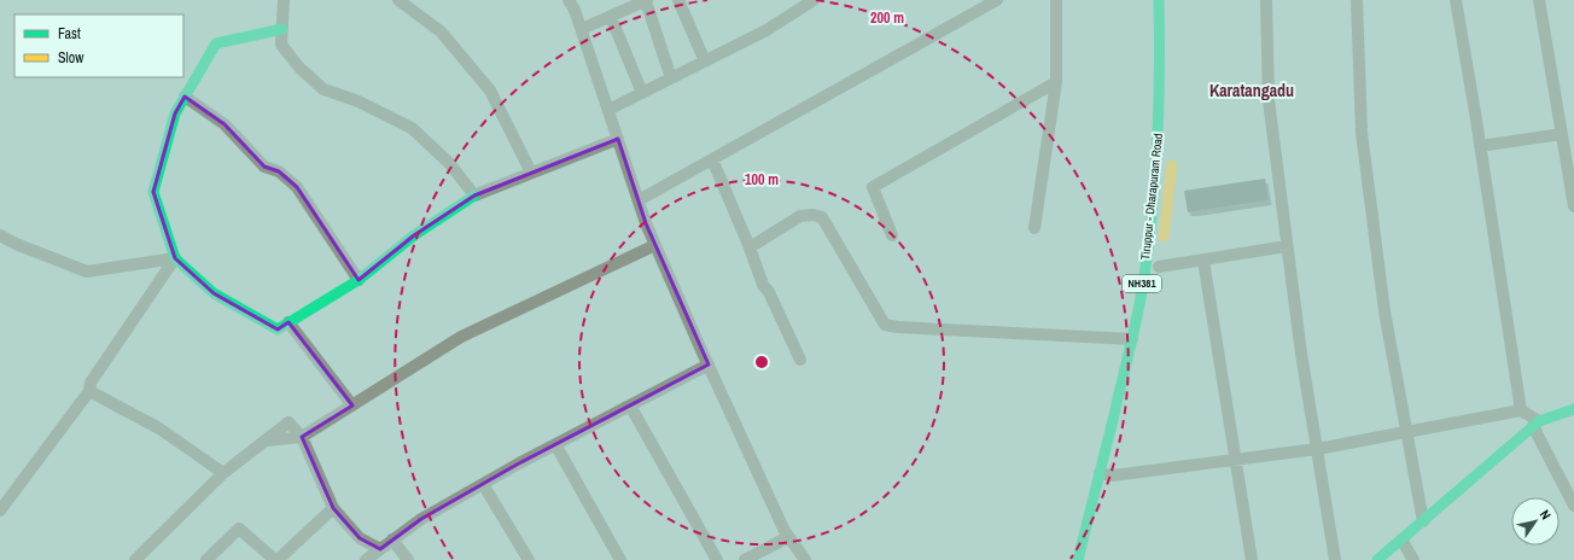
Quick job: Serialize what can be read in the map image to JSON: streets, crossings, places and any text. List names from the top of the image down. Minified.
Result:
{"streets":{"main road":["Tiruppur - Dharapuram Road","NH381"]},"districts":["Karatangadu"],"legend":["Fast","Slow"],"north":"top right","rings":["200 m","100 m"]}
